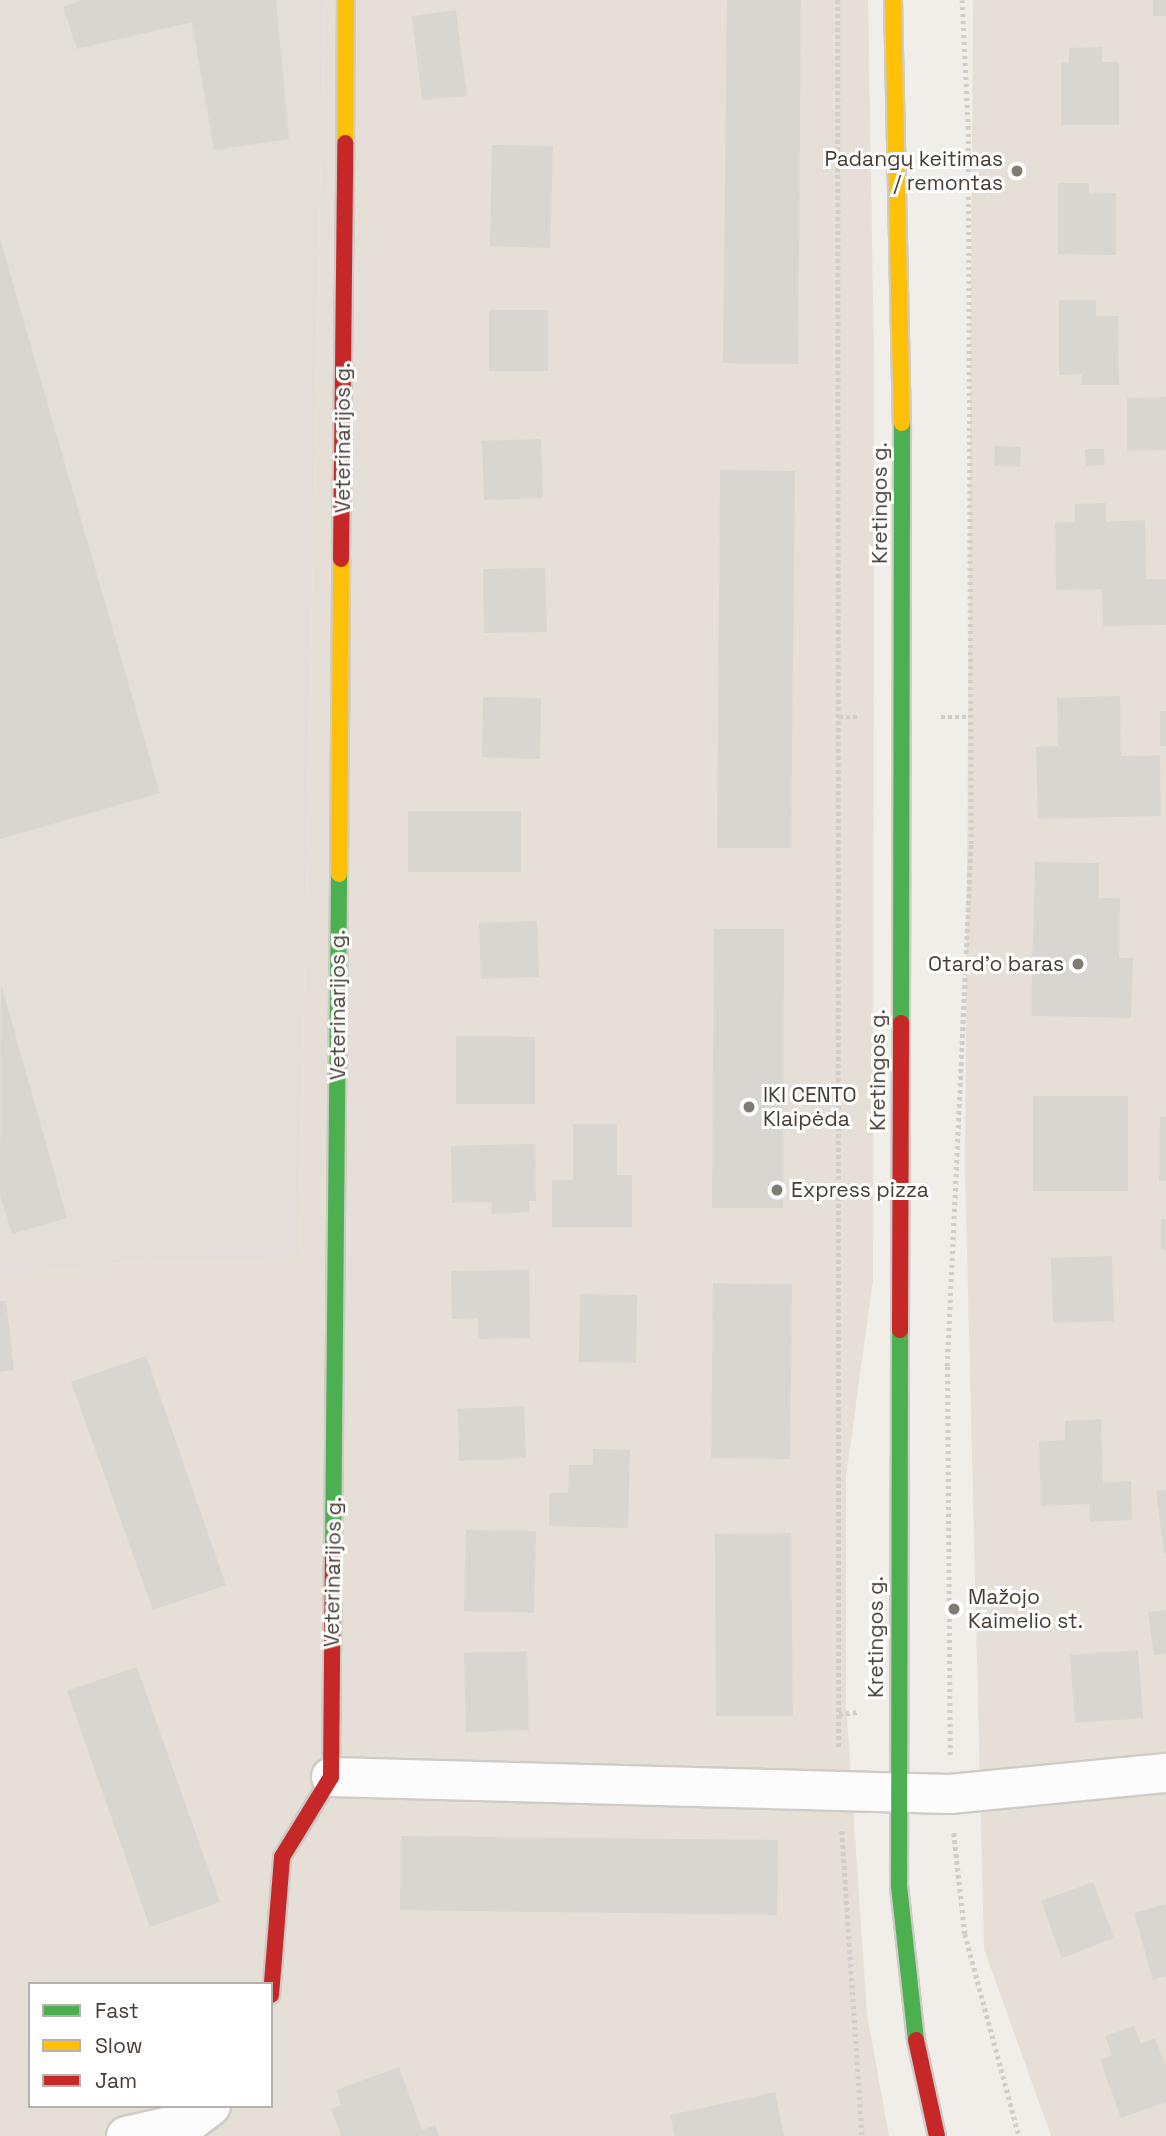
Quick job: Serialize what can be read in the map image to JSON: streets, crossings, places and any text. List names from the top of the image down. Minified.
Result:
{"streets":{"street":["Veterinarijos g.","Kretingos g."]},"places":["Padangų keitimas / remontas","Otard'o baras","IKI CENTO Klaipėda","Express pizza","Mažojo Kaimelio st."],"legend":["Fast","Slow","Jam"]}
